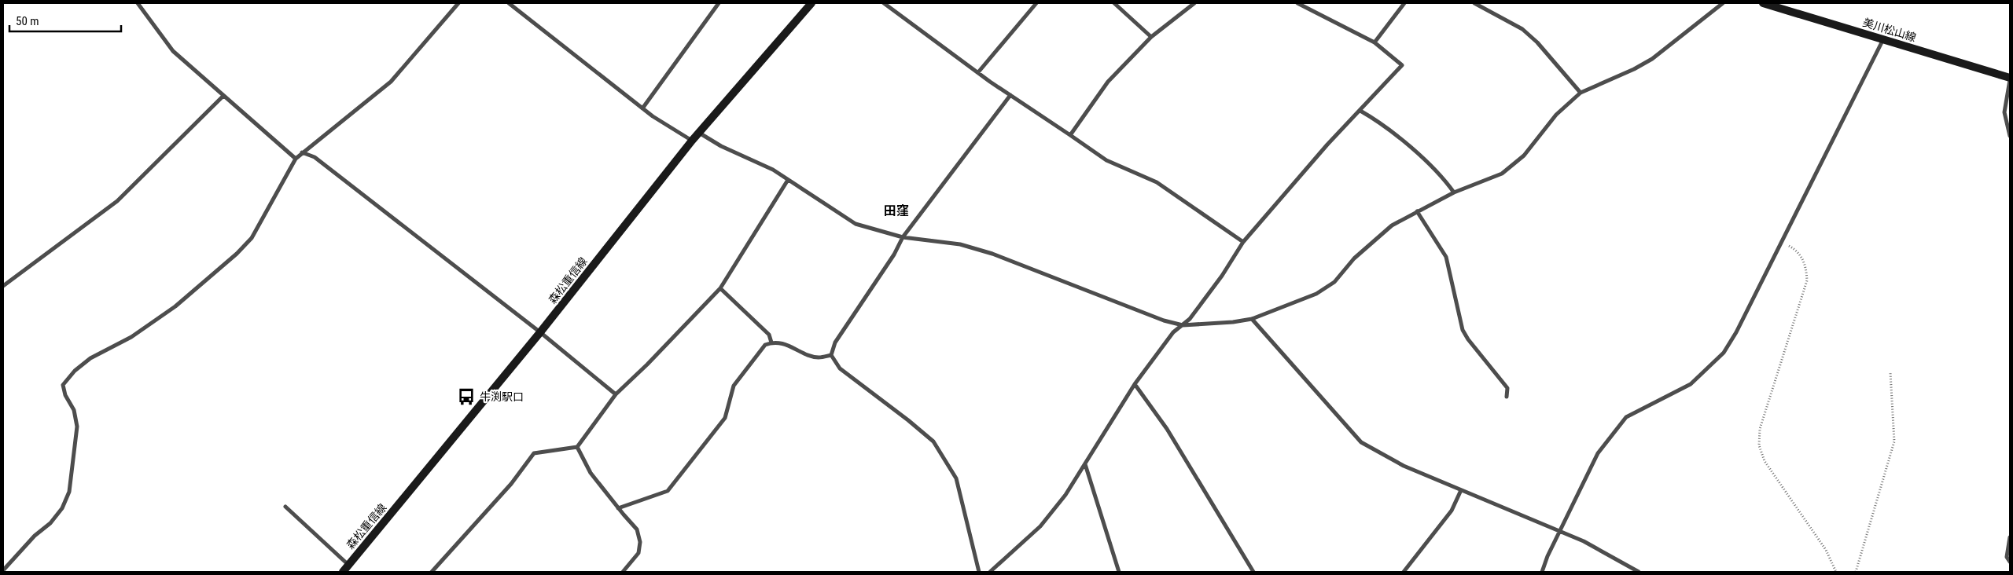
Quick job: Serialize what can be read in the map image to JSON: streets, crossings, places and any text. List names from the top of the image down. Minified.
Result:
{"streets":{"main road":["美川松山線","森松重信線"]},"districts":["田窪"],"places":{"bus stop":["牛渕駅口"]},"scale_bar":"50 m"}
